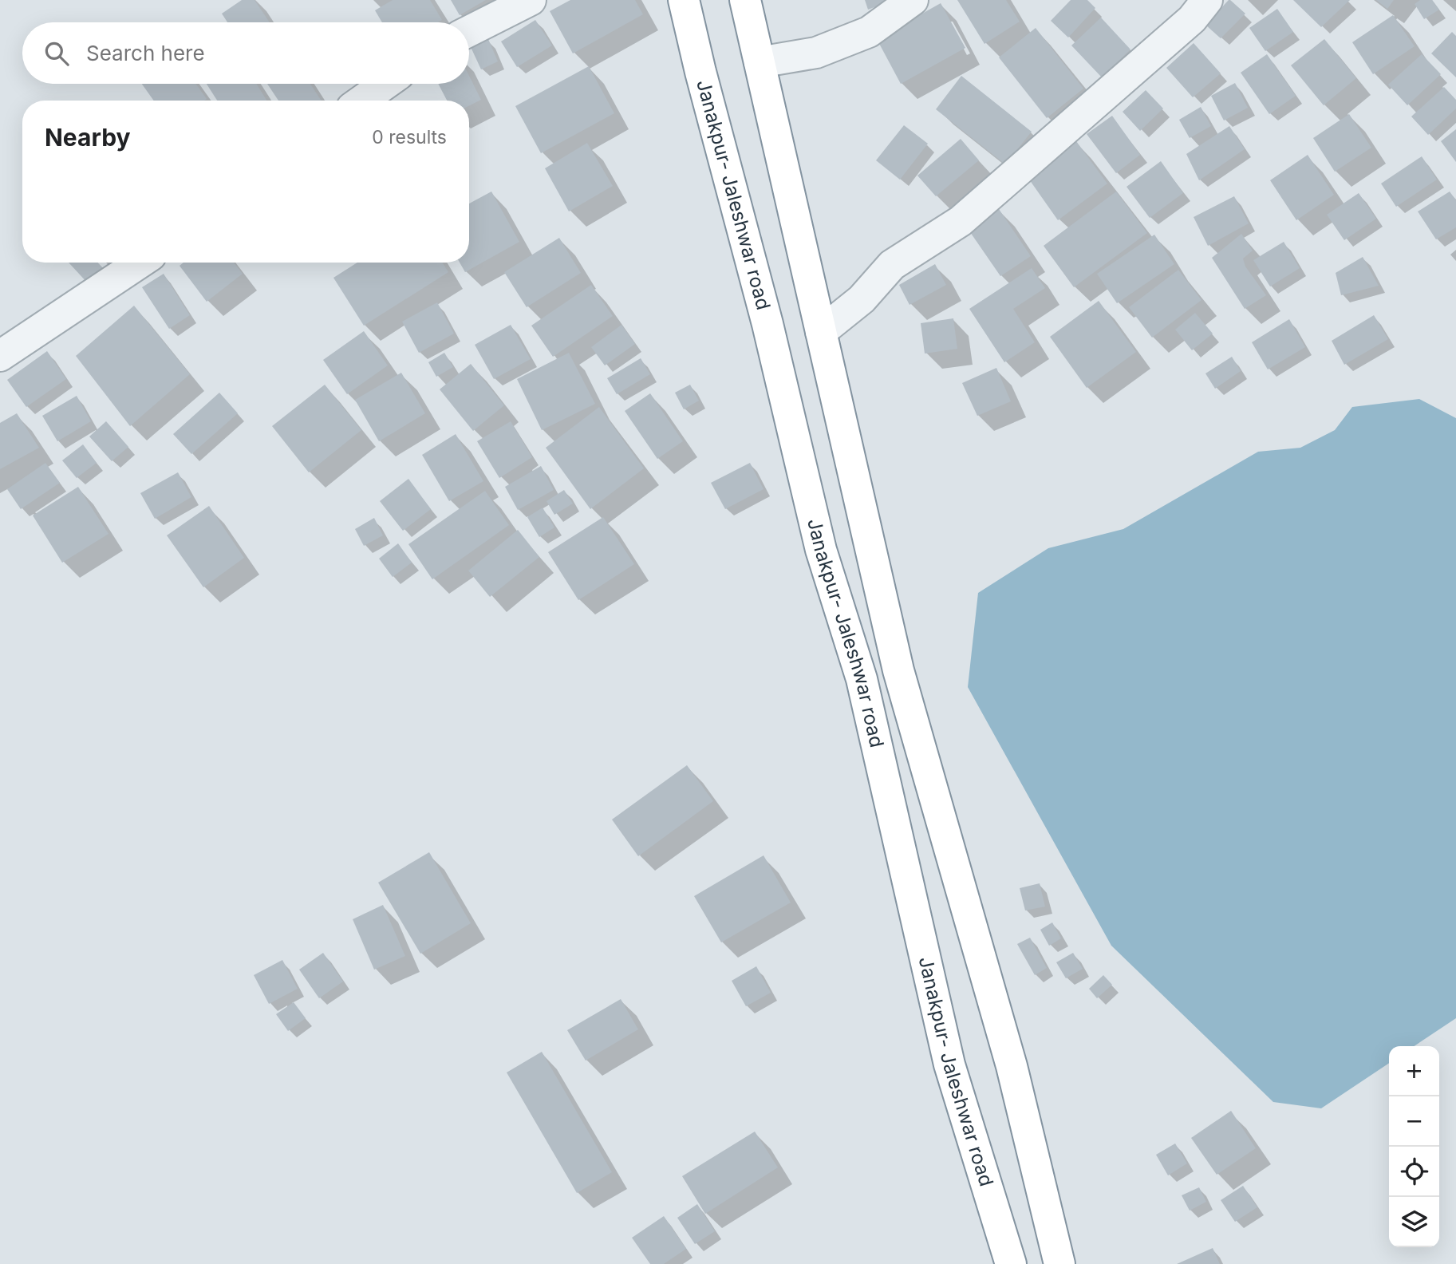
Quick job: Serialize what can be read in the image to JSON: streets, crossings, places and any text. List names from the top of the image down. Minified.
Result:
{"streets":{"highway":["Janakpur- Jaleshwar road"]},"page":{"search":"Search here","heading":["Nearby","0 results"],"map_buttons":["+","−"]}}
